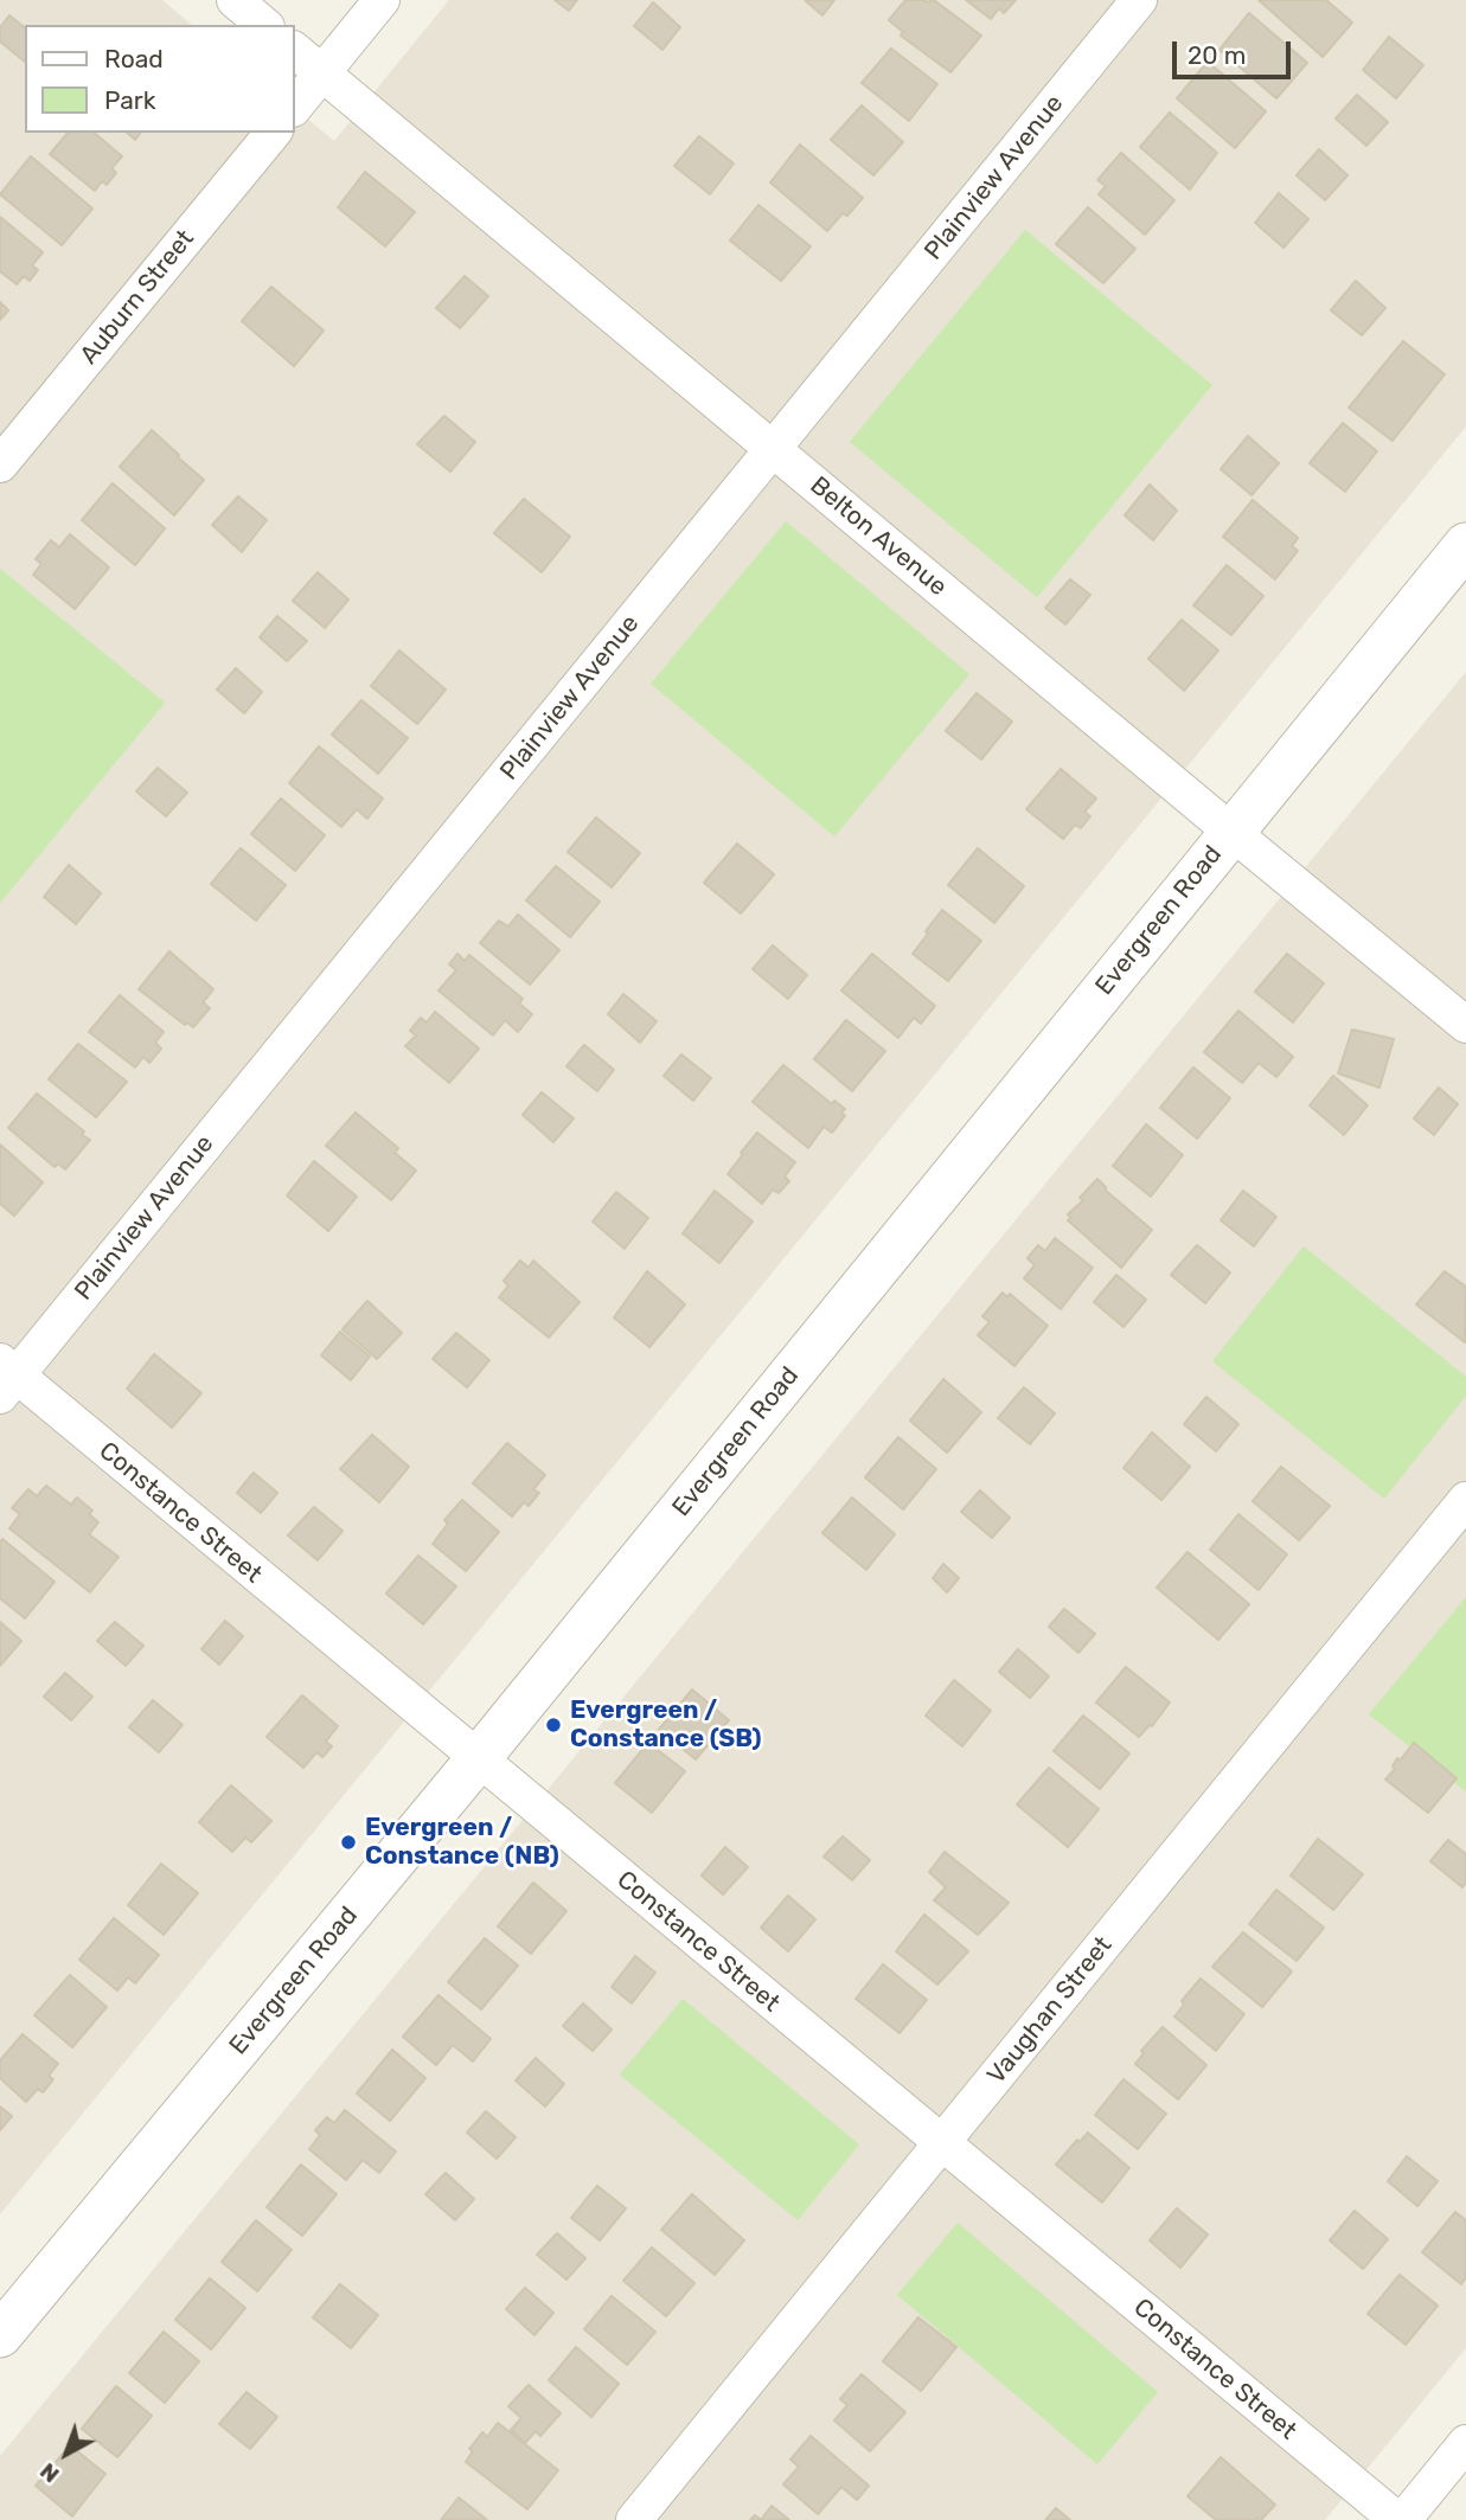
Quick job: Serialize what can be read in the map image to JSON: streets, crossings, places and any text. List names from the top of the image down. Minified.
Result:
{"streets":{"street":["Plainview Avenue","Auburn Street","Belton Avenue","Evergreen Road","Constance Street","Vaughan Street"]},"crossings":[["Plainview Avenue","Belton Avenue"],["Plainview Avenue","Constance Street"],["Belton Avenue","Evergreen Road"],["Evergreen Road","Constance Street"],["Constance Street","Vaughan Street"]],"places":["Evergreen / Constance (SB)","Evergreen / Constance (NB)"],"legend":["Road","Park"],"scale_bar":"20 m","north":"bottom left"}
